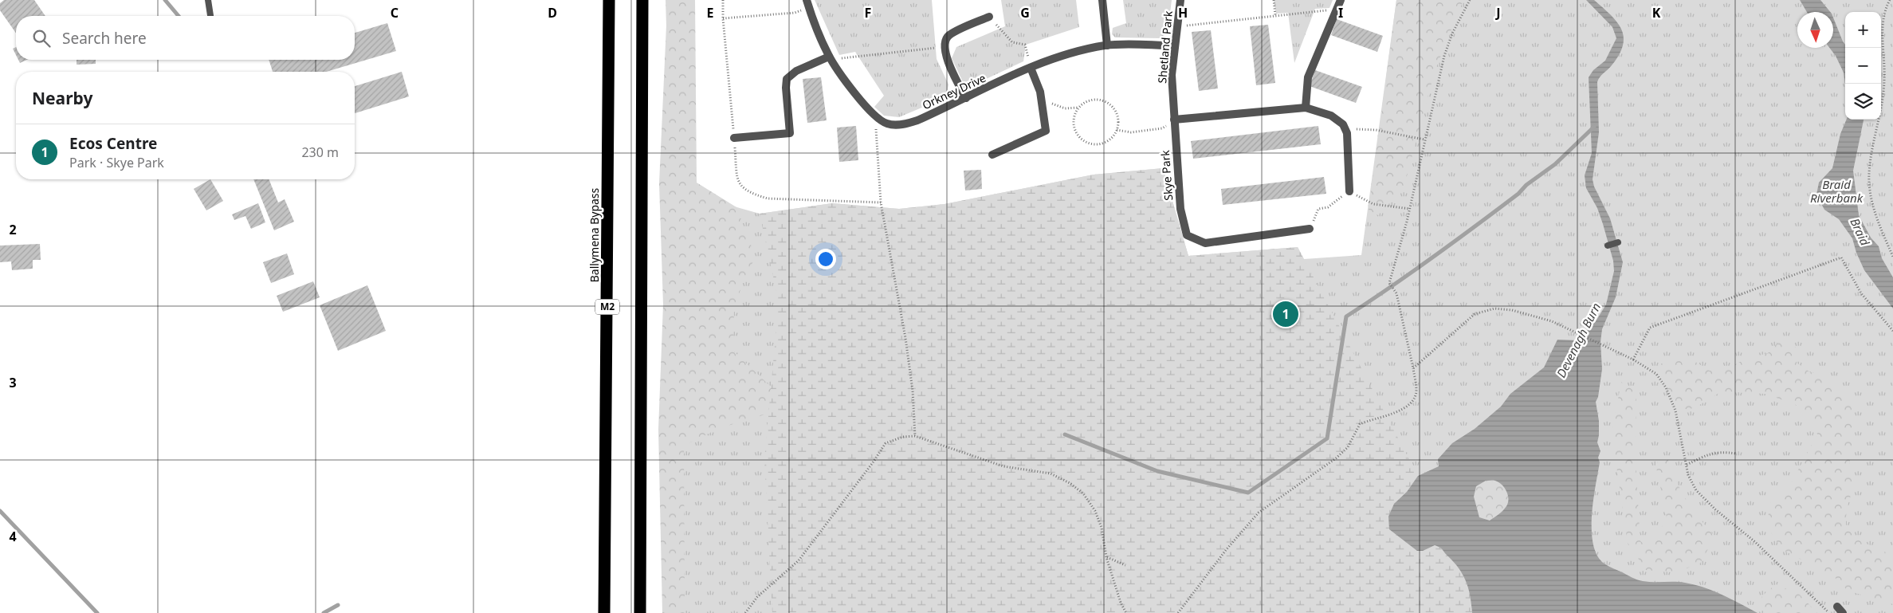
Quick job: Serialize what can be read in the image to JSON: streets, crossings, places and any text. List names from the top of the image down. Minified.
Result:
{"streets":{"highway":["Ballymena Bypass","M2"],"street":["Shetland Park","Orkney Drive","Skye Park"]},"crossings":[["Shetland Park","Orkney Drive"],["Shetland Park","Skye Park"]],"water":["Braid Riverbank","Braid","Devenagh Burn"],"north":"bottom","page":{"map_buttons":["+","−"],"search":"Search here","heading":"Nearby","list":[{"mark":"1","name":"Ecos Centre","note":"Park · Skye Park","value":"230 m"}],"pins":"1"},"grid":{"columns":["C","D","E","F","G","H","I","J","K"],"rows":["2","3","4"]}}
